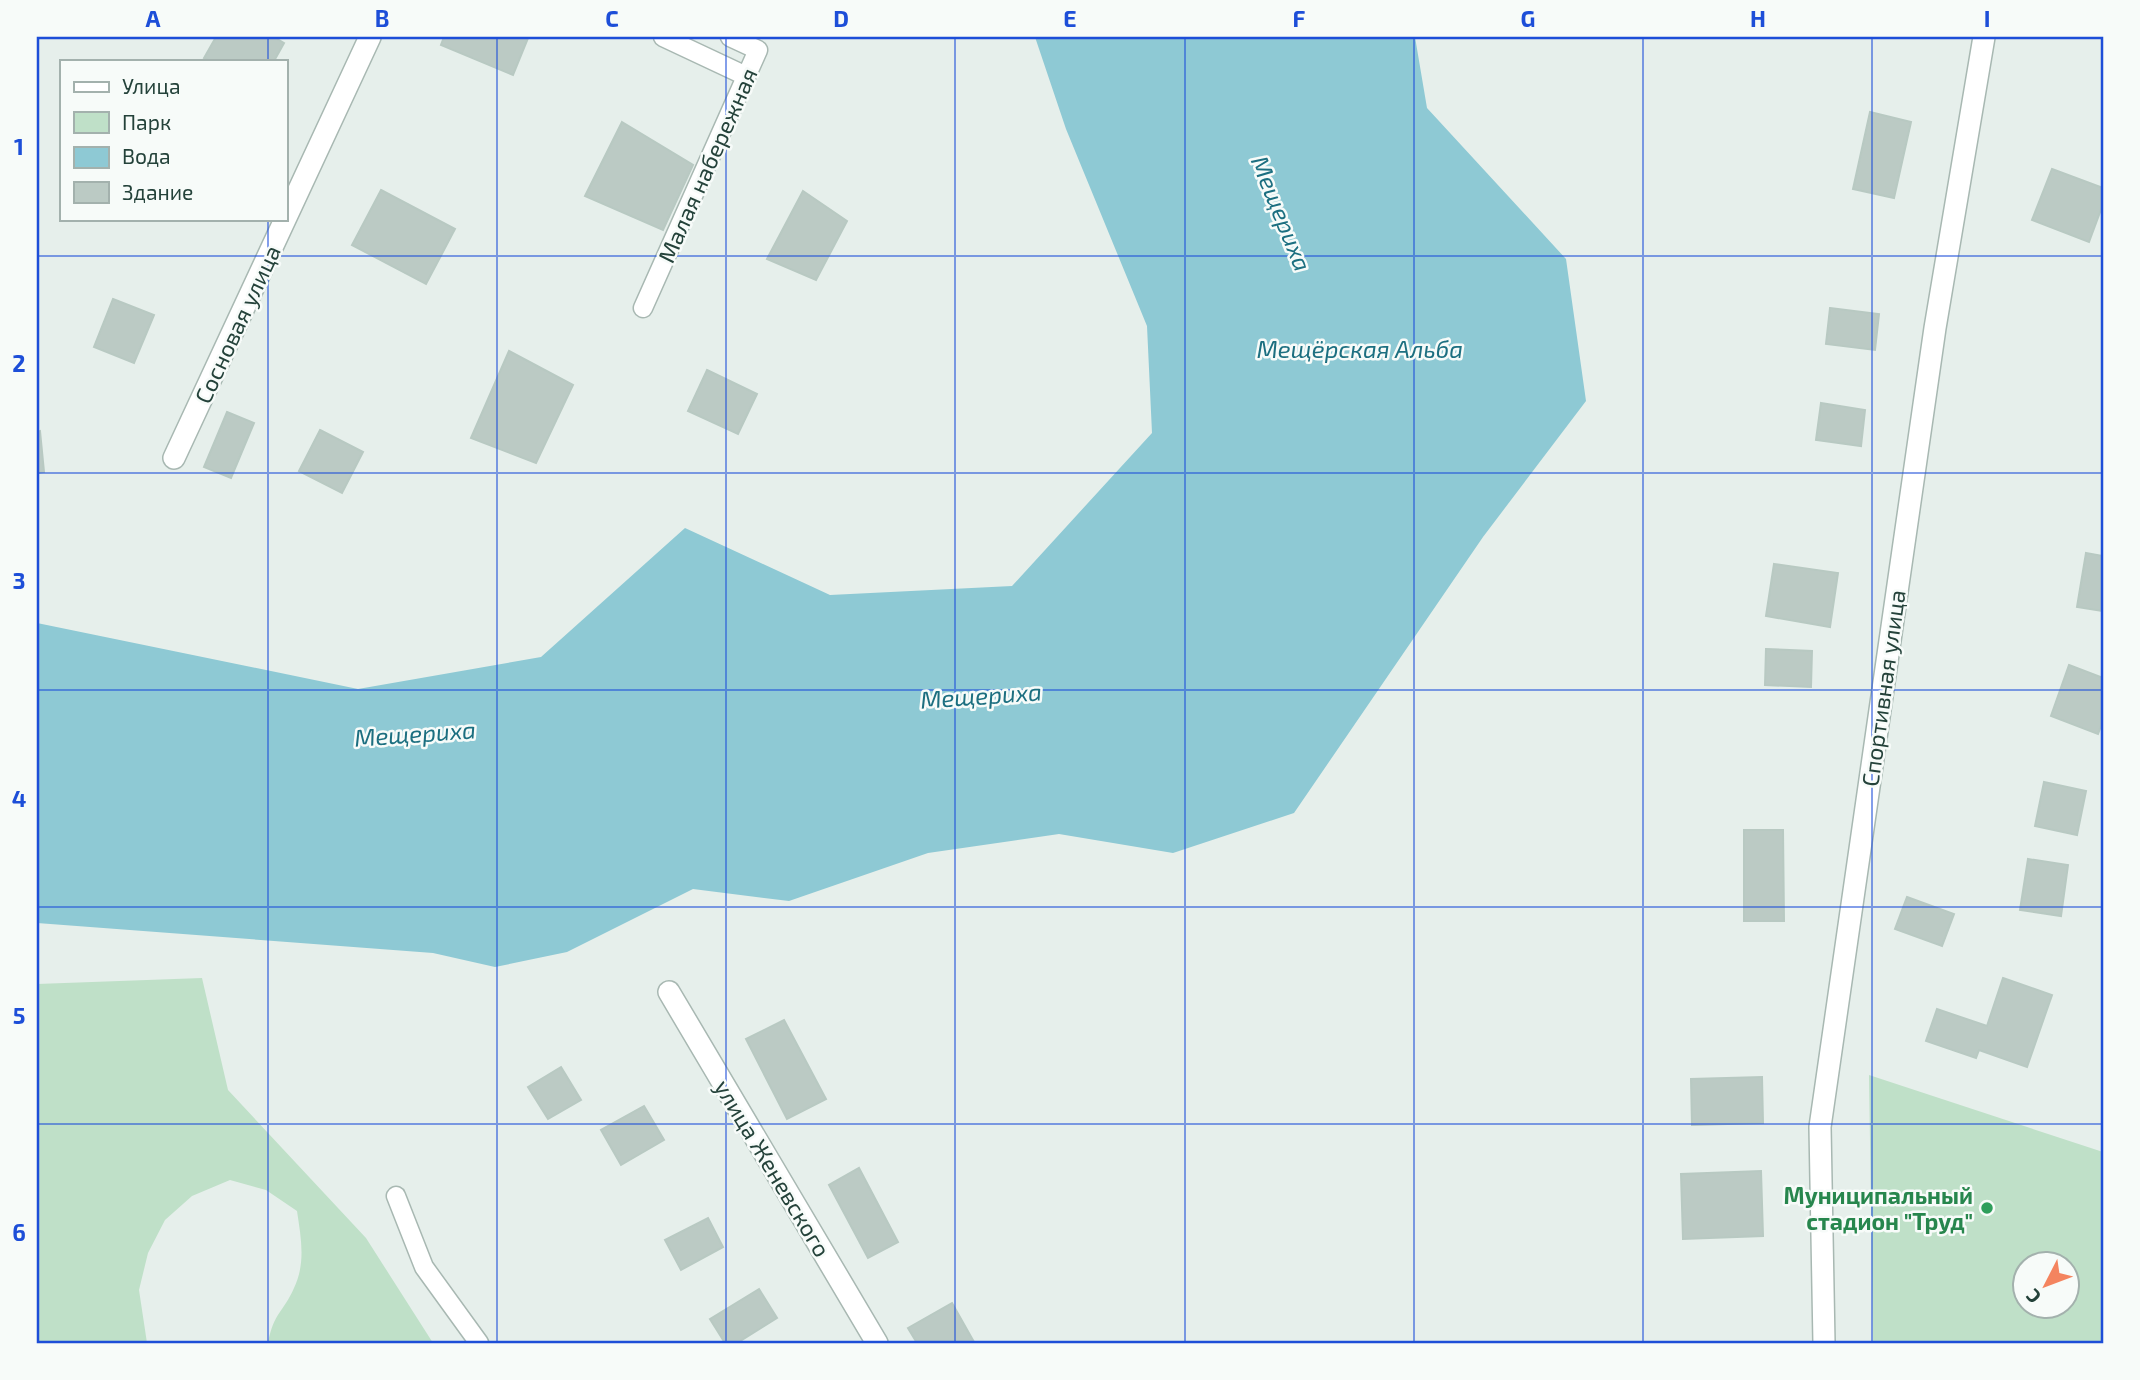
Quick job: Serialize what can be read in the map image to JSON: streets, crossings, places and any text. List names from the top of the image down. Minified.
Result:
{"streets":{"street":["Сосновая улица","Спортивная улица","улица Женевского"],"lane":["Малая набережная"]},"water":["Мещериха","Мещёрская Альба"],"places":["Муниципальный стадион \"Труд\""],"legend":["Улица","Парк","Вода","Здание"],"north":"bottom left","grid":{"columns":["A","B","C","D","E","F","G","H","I"],"rows":["1","2","3","4","5","6"]}}
